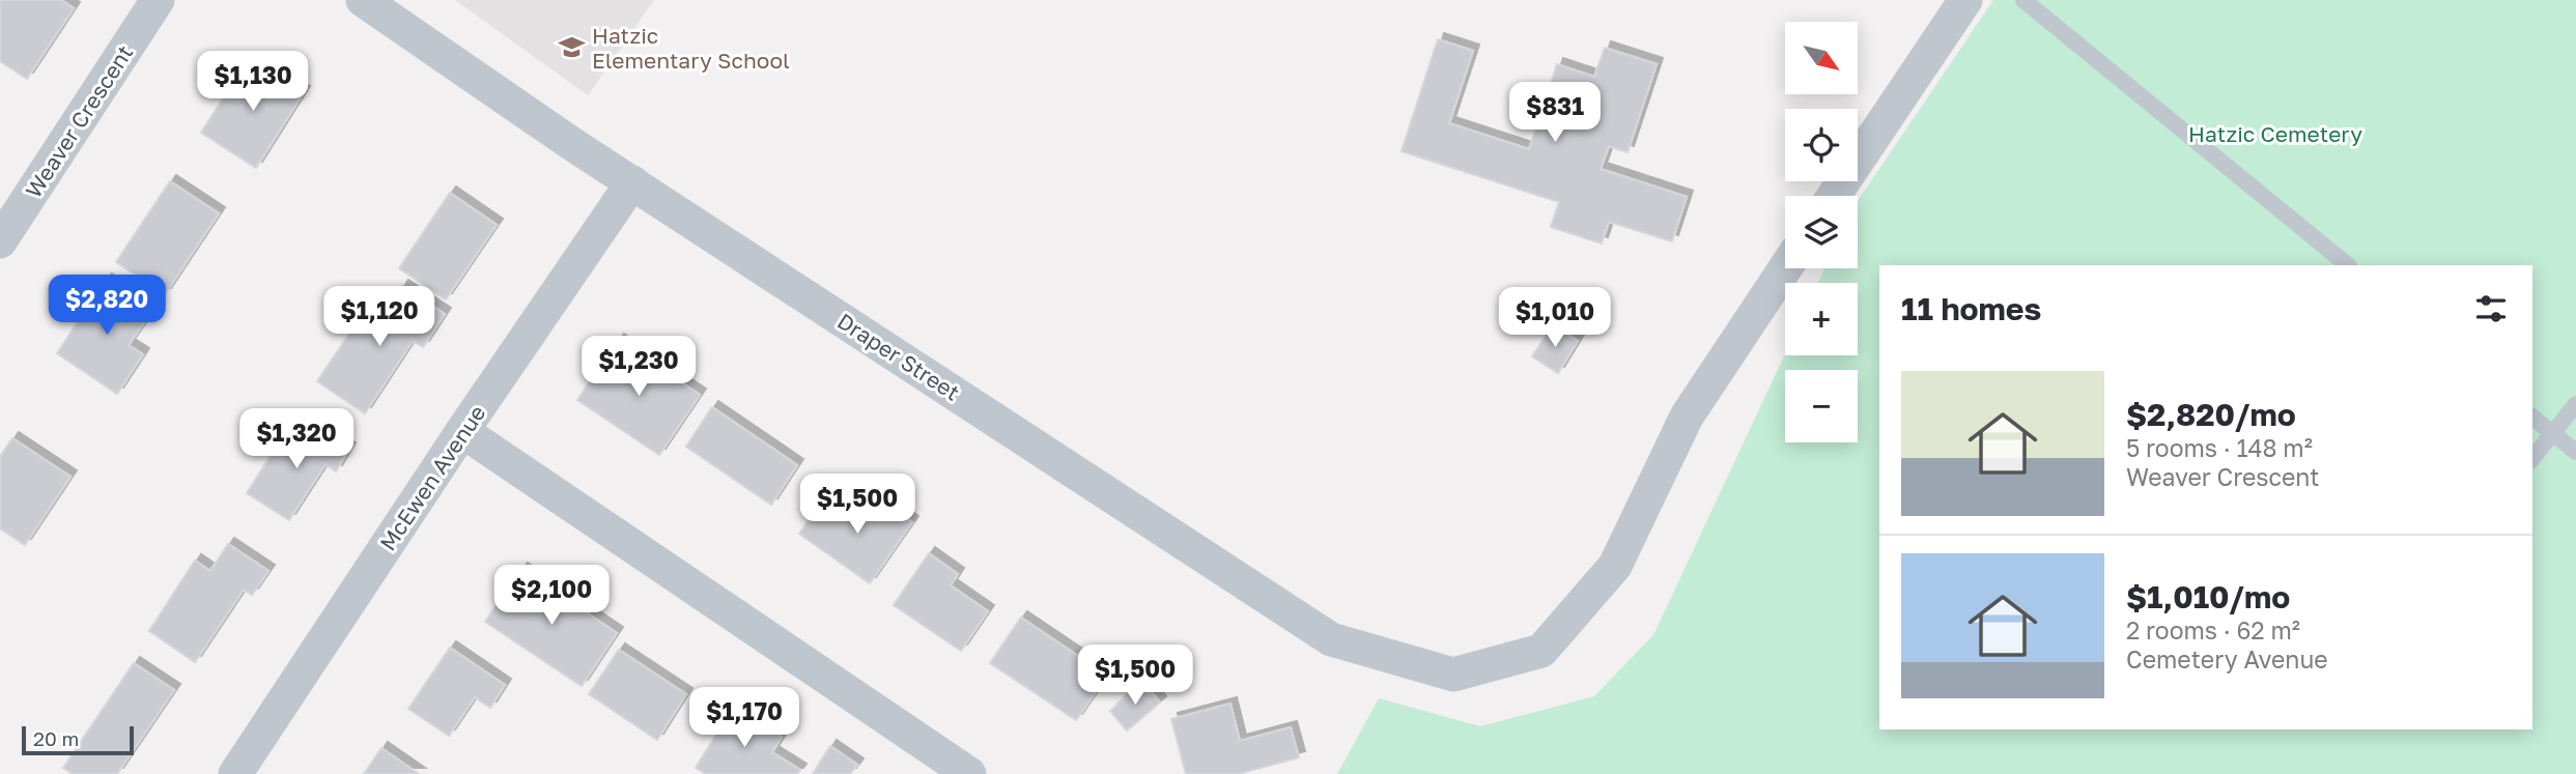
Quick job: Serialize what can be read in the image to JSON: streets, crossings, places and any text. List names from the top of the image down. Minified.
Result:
{"streets":{"street":["Weaver Crescent","Draper Street","McEwen Avenue"]},"crossings":[["Draper Street","McEwen Avenue"]],"parks":["Hatzic Cemetery"],"places":{"school or university":["Hatzic Elementary School"]},"scale_bar":"20 m","north":"bottom right","page":{"map_buttons":["+","−"],"price":["$1,130","$831","$2,820","$1,120","$1,010","$1,230","$1,320","$1,500","$2,100","$1,500","$1,170"],"heading":"11 homes","list":[{"name":"$2,820/mo","note":"5 rooms · 148 m² · Weaver Crescent"},{"name":"$1,010/mo","note":"2 rooms · 62 m² · Cemetery Avenue"}],"scale":"20 m"}}
